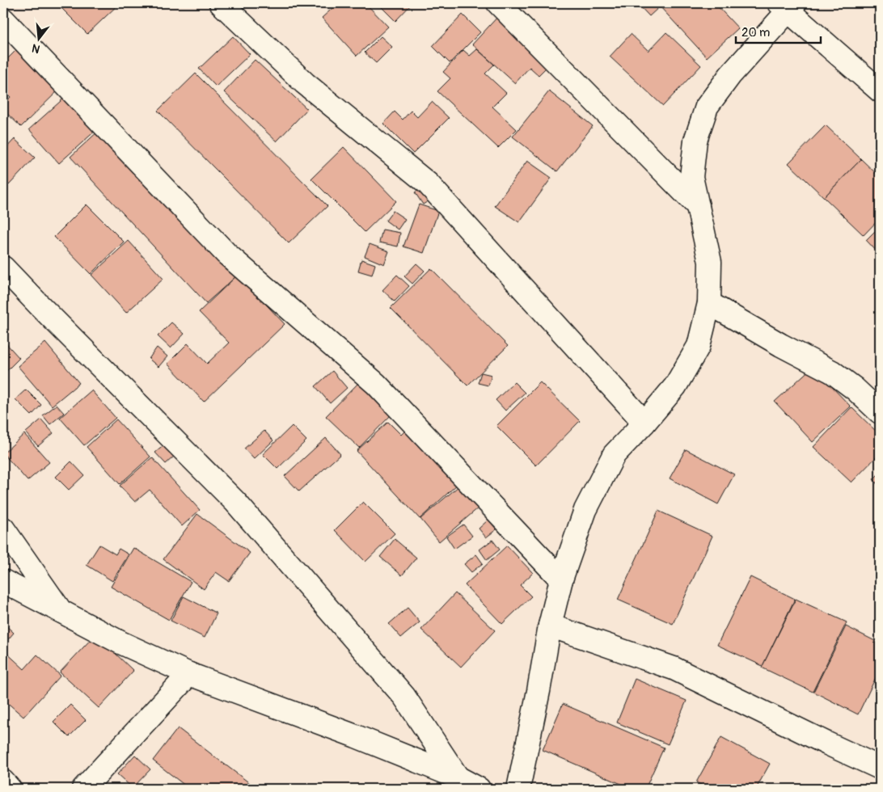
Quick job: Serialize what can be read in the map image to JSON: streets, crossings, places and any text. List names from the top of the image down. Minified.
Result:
{"scale_bar":"20 m","north":"bottom"}
